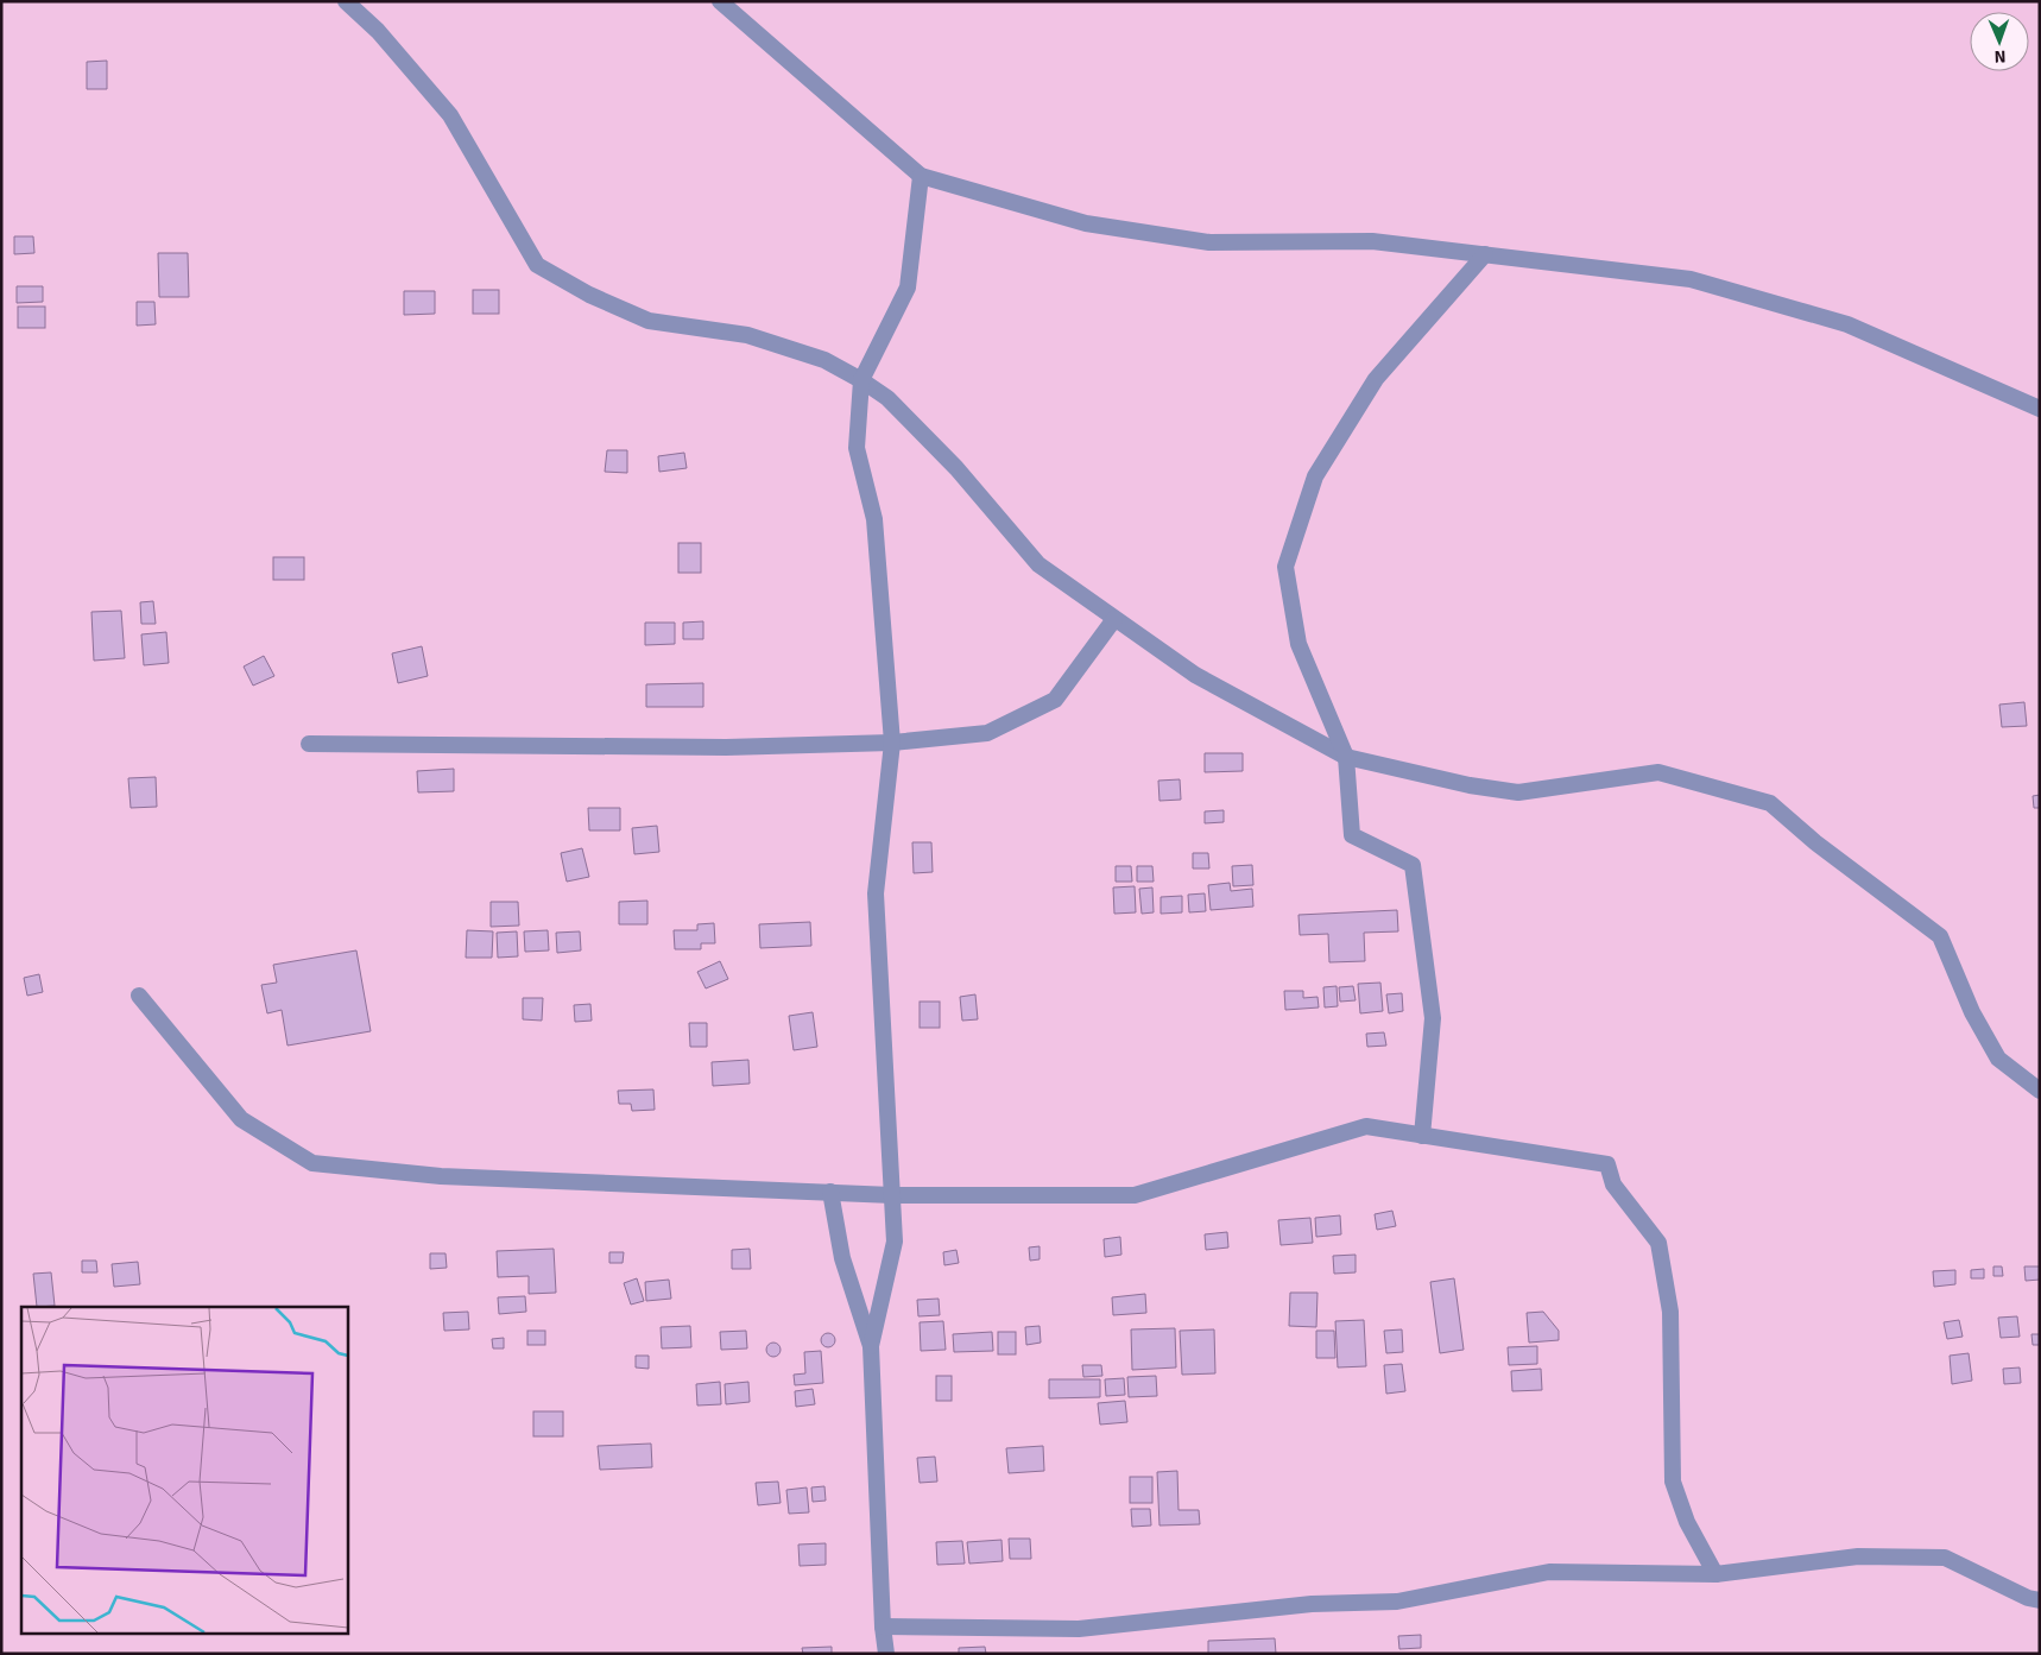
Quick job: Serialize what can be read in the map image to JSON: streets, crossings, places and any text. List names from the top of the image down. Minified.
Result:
{"north":"bottom"}
